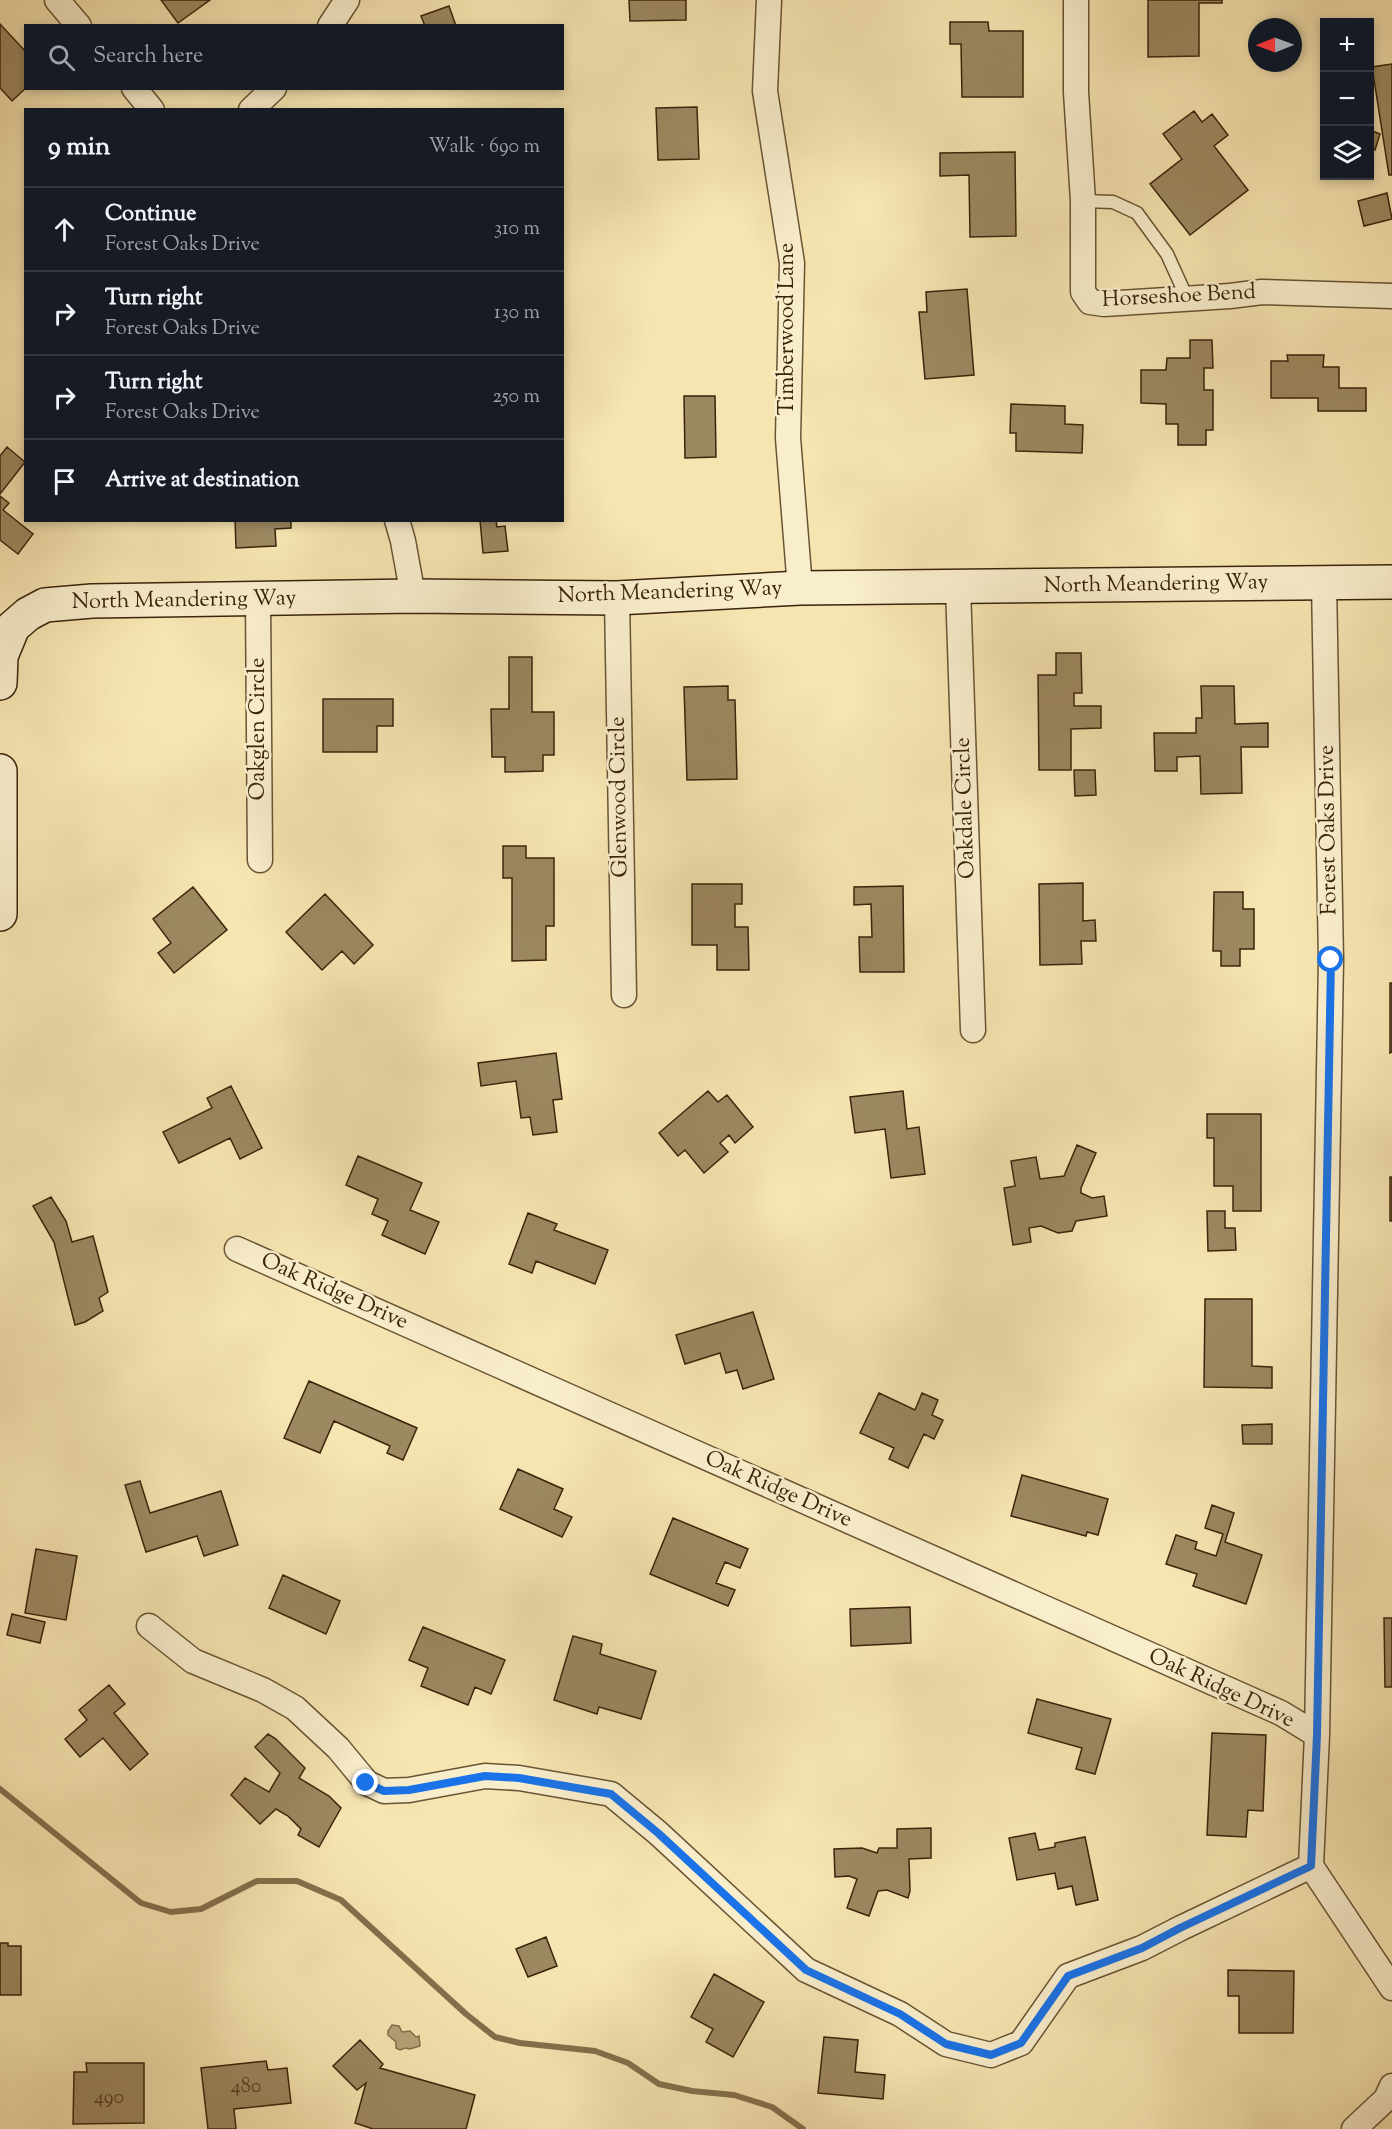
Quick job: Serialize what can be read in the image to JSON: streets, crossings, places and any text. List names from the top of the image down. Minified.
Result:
{"streets":{"street":["Horseshoe Bend","Timberwood Lane","North Meandering Way","Oakglen Circle","Glenwood Circle","Oakdale Circle","Forest Oaks Drive","Oak Ridge Drive"]},"crossings":[["Timberwood Lane","North Meandering Way"],["North Meandering Way","Oakglen Circle"],["North Meandering Way","Glenwood Circle"],["North Meandering Way","Oakdale Circle"],["North Meandering Way","Forest Oaks Drive"],["Forest Oaks Drive","Oak Ridge Drive"]],"house_numbers":["480","490"],"north":"left","page":{"map_buttons":["+","−"],"search":"Search here","heading":["9 min","Walk · 690 m"],"list":[["Continue","Forest Oaks Drive","310 m"],["Turn right","Forest Oaks Drive","130 m"],["Turn right","Forest Oaks Drive","250 m"],"Arrive at destination"]}}
